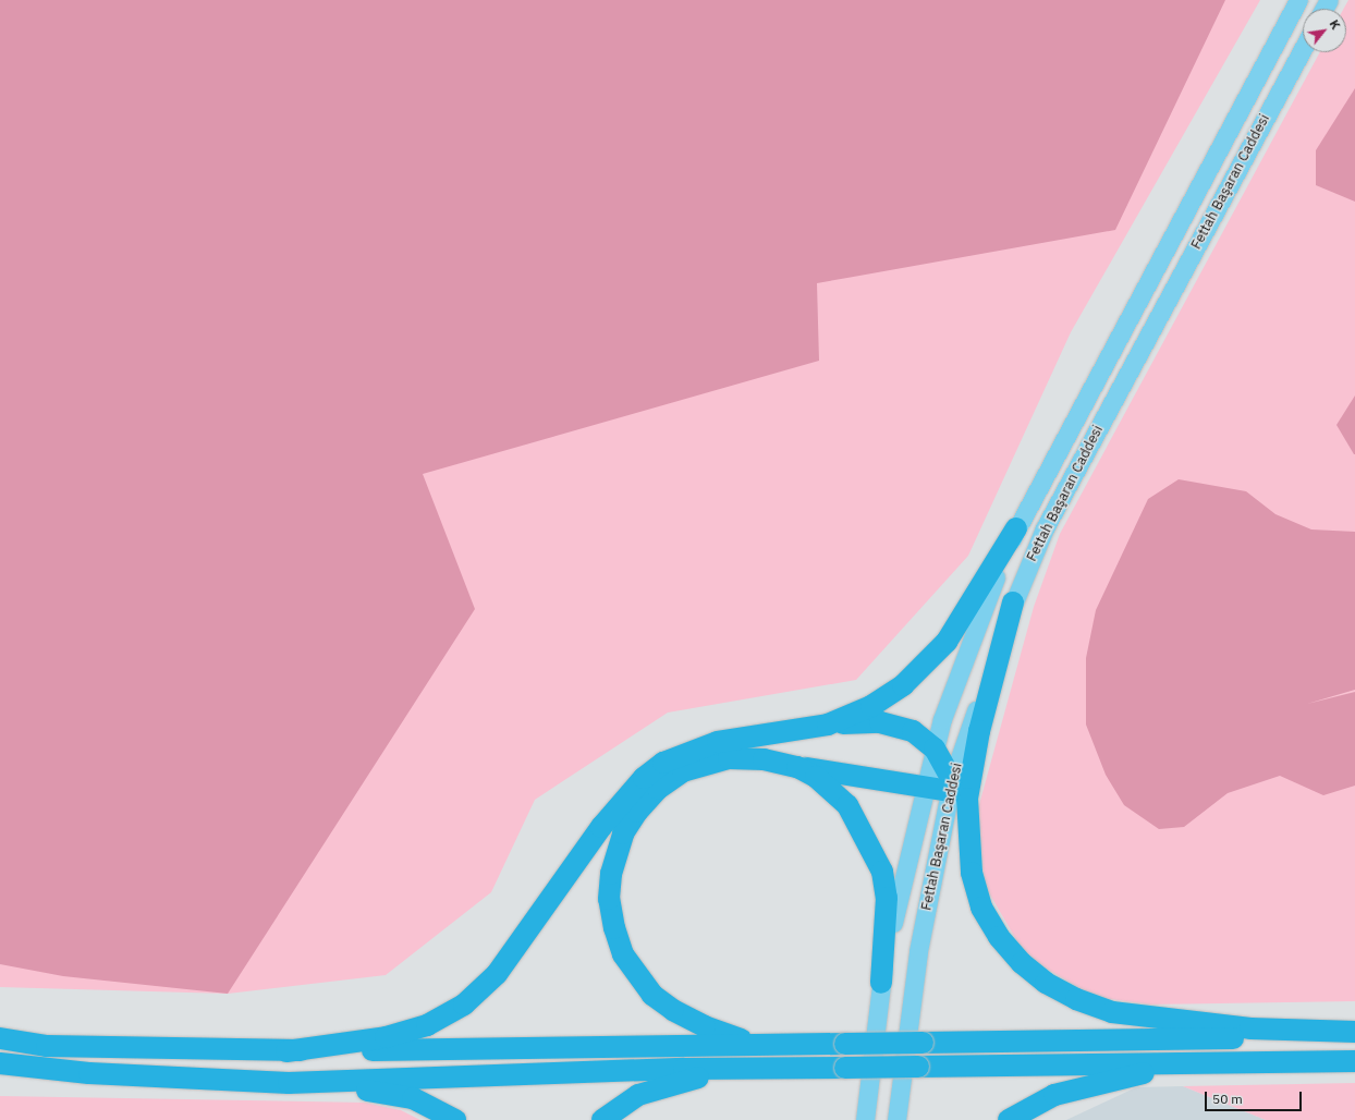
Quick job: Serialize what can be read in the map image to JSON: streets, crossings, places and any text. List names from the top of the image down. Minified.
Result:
{"streets":{"main road":["Fettah Başaran Caddesi"]},"scale_bar":"50 m","north":"top right"}
